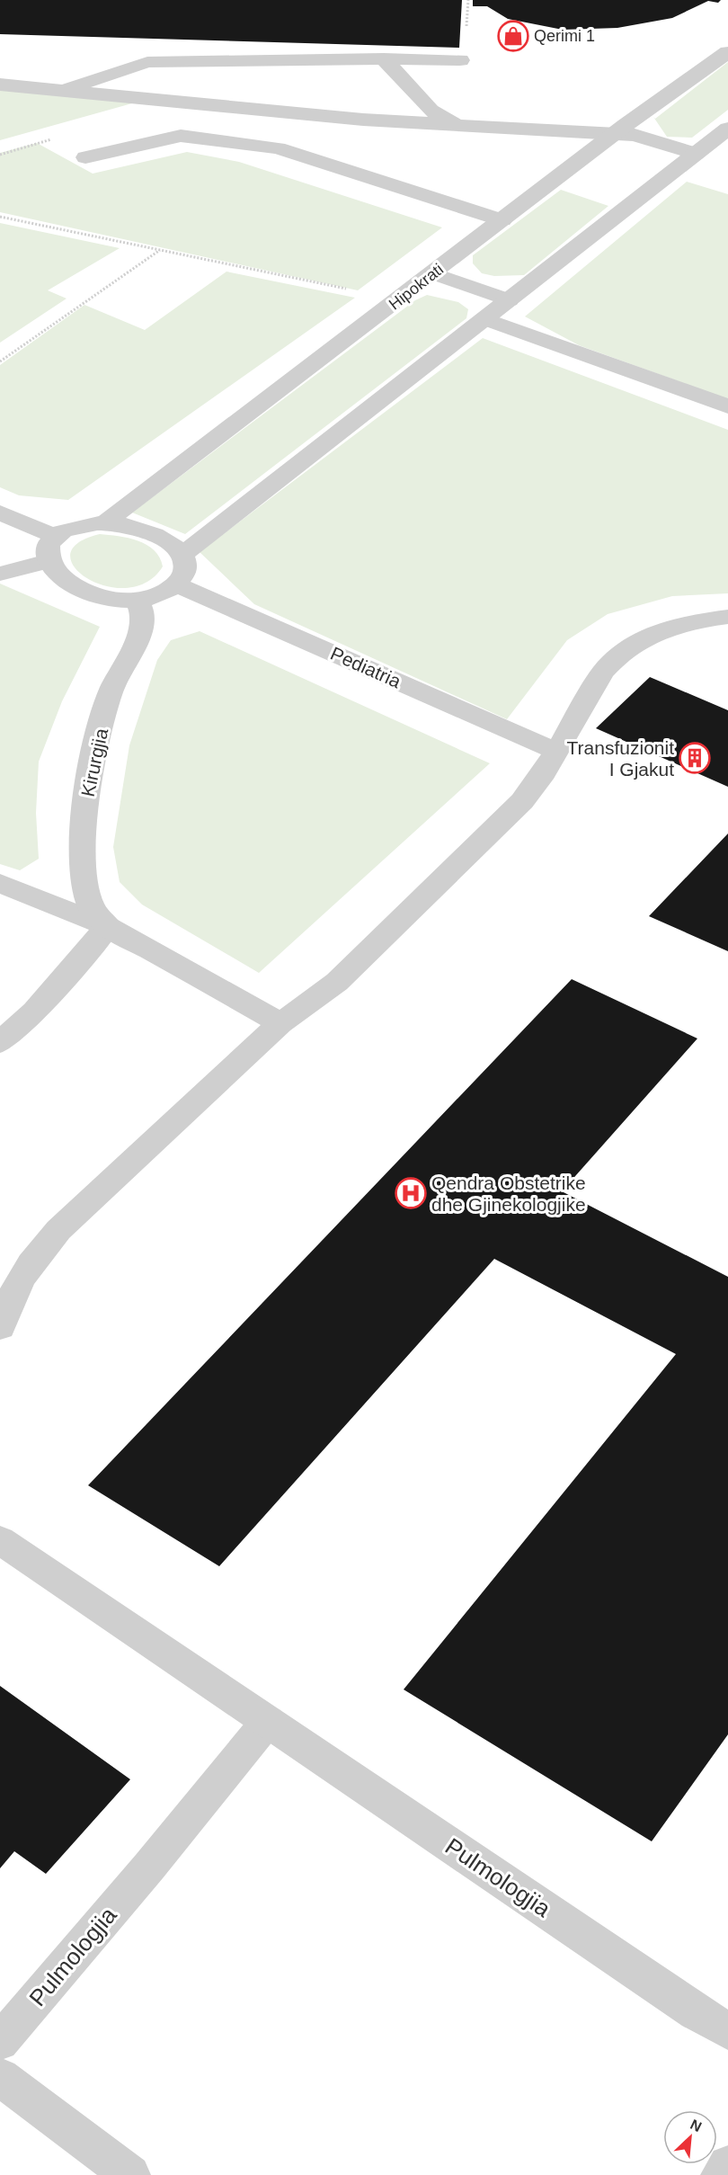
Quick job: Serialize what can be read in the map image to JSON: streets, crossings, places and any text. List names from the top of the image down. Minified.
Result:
{"streets":{"street":["Hipokrati","Pediatria","Kirurgjia","Pulmologjia"]},"places":{"shop":["Qerimi 1"],"building":["Transfuzionit I Gjakut"],"hospital":["Qendra Obstetrike dhe Gjinekologjike"]},"north":"top right"}
